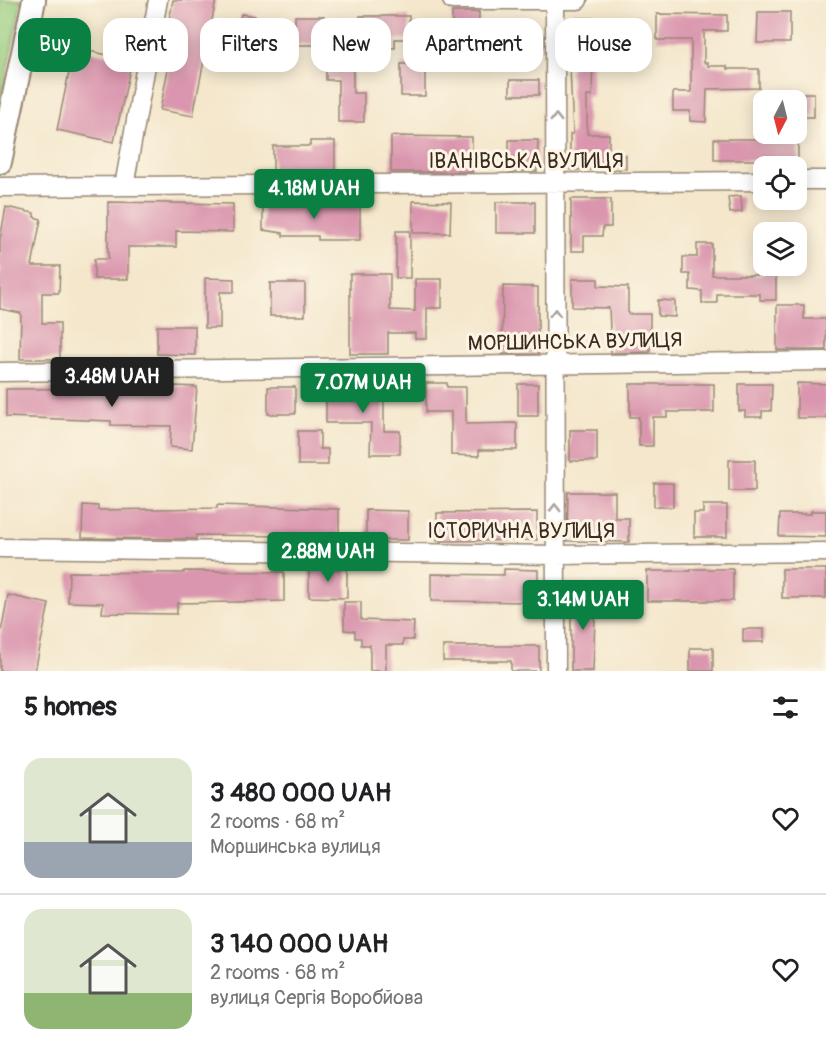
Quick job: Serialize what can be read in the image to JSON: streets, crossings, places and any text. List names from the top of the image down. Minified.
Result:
{"streets":{"street":["ІВАНІВСЬКА ВУЛИЦЯ","МОРШИНСЬКА ВУЛИЦЯ","ІСТОРИЧНА ВУЛИЦЯ"]},"north":"bottom","page":{"chip":["Buy","Rent","Filters","New","Apartment","House"],"price":["4.18M UAH","3.48M UAH","7.07M UAH","2.88M UAH","3.14M UAH"],"heading":"5 homes","list":[{"name":"3 480 000 UAH","note":"2 rooms · 68 m² · Моршинська вулиця"},{"name":"3 140 000 UAH","note":"2 rooms · 68 m² · вулиця Сергія Воробйова"}]}}
